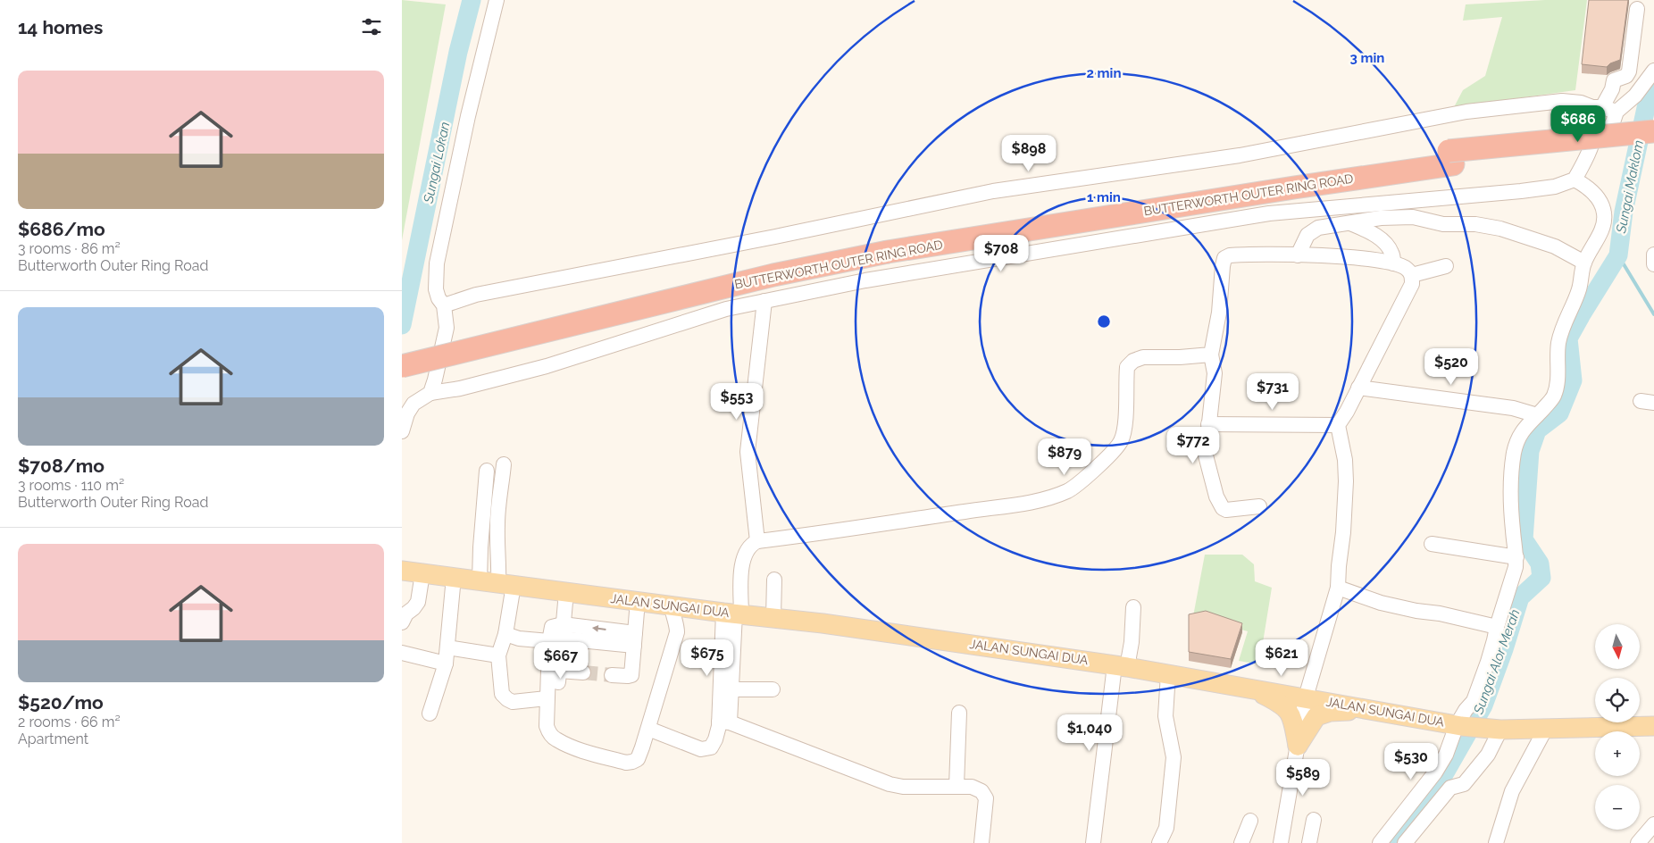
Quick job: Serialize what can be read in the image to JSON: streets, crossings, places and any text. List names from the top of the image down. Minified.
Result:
{"streets":{"highway":["BUTTERWORTH OUTER RING ROAD"],"main road":["JALAN SUNGAI DUA"]},"water":["Sungai Lokan","Sungai Maklom","Sungai Alor Merah"],"north":"bottom","page":{"heading":"14 homes","list":[{"name":"$686/mo","note":"3 rooms · 86 m² · Butterworth Outer Ring Road"},{"name":"$708/mo","note":"3 rooms · 110 m² · Butterworth Outer Ring Road"},{"name":"$520/mo","note":"2 rooms · 66 m² · Apartment"}],"price":["$686","$898","$708","$520","$731","$553","$772","$879","$675","$621","$667","$1,040","$530","$589"],"map_buttons":["+","−"]},"rings":["3 min","2 min","1 min"]}
